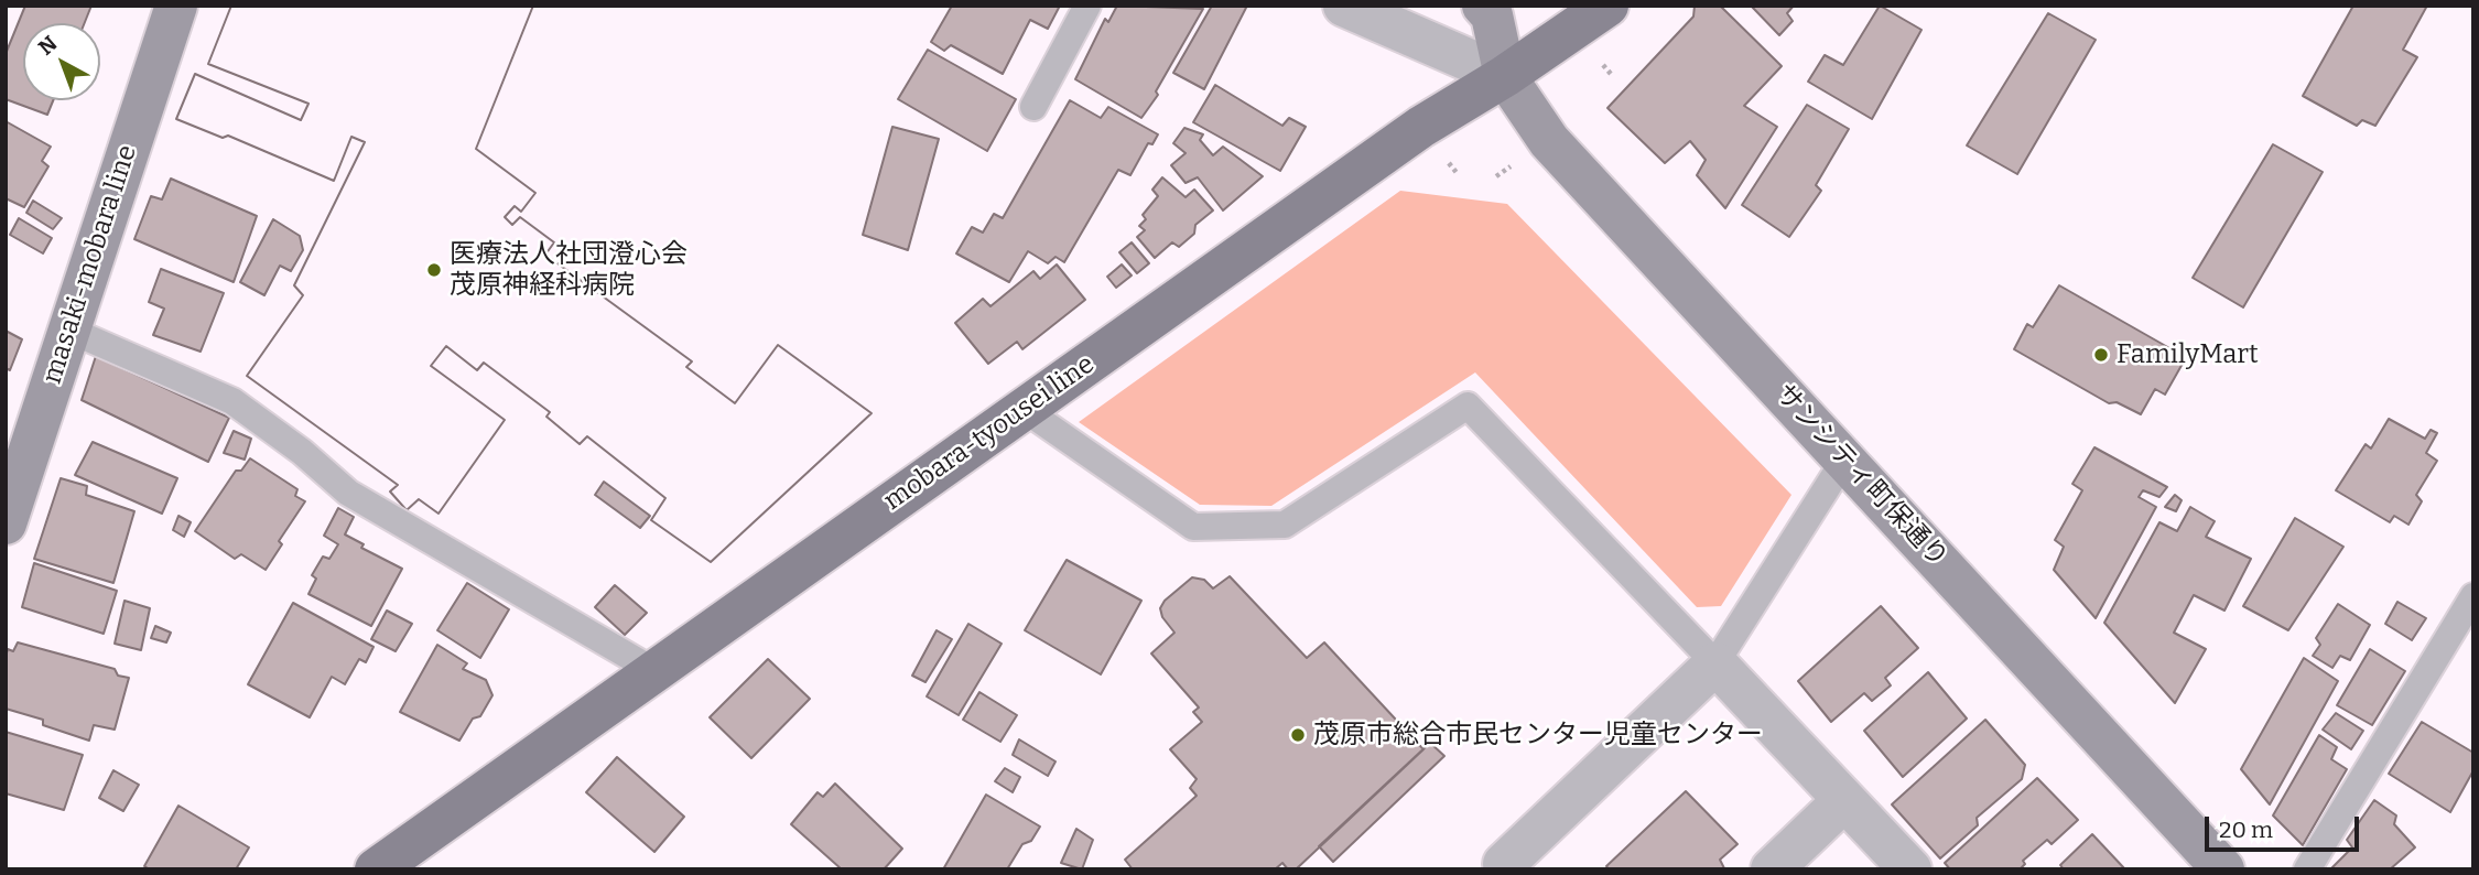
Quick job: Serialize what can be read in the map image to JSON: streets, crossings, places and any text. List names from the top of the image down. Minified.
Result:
{"streets":{"main road":["mobara-tyousei line"],"street":["masaki-mobara line","サンシティ町保通り"]},"crossings":[["mobara-tyousei line","サンシティ町保通り"]],"places":["医療法人社団澄心会 茂原神経科病院","FamilyMart","茂原市総合市民センター児童センター"],"scale_bar":"20 m","north":"top left"}
